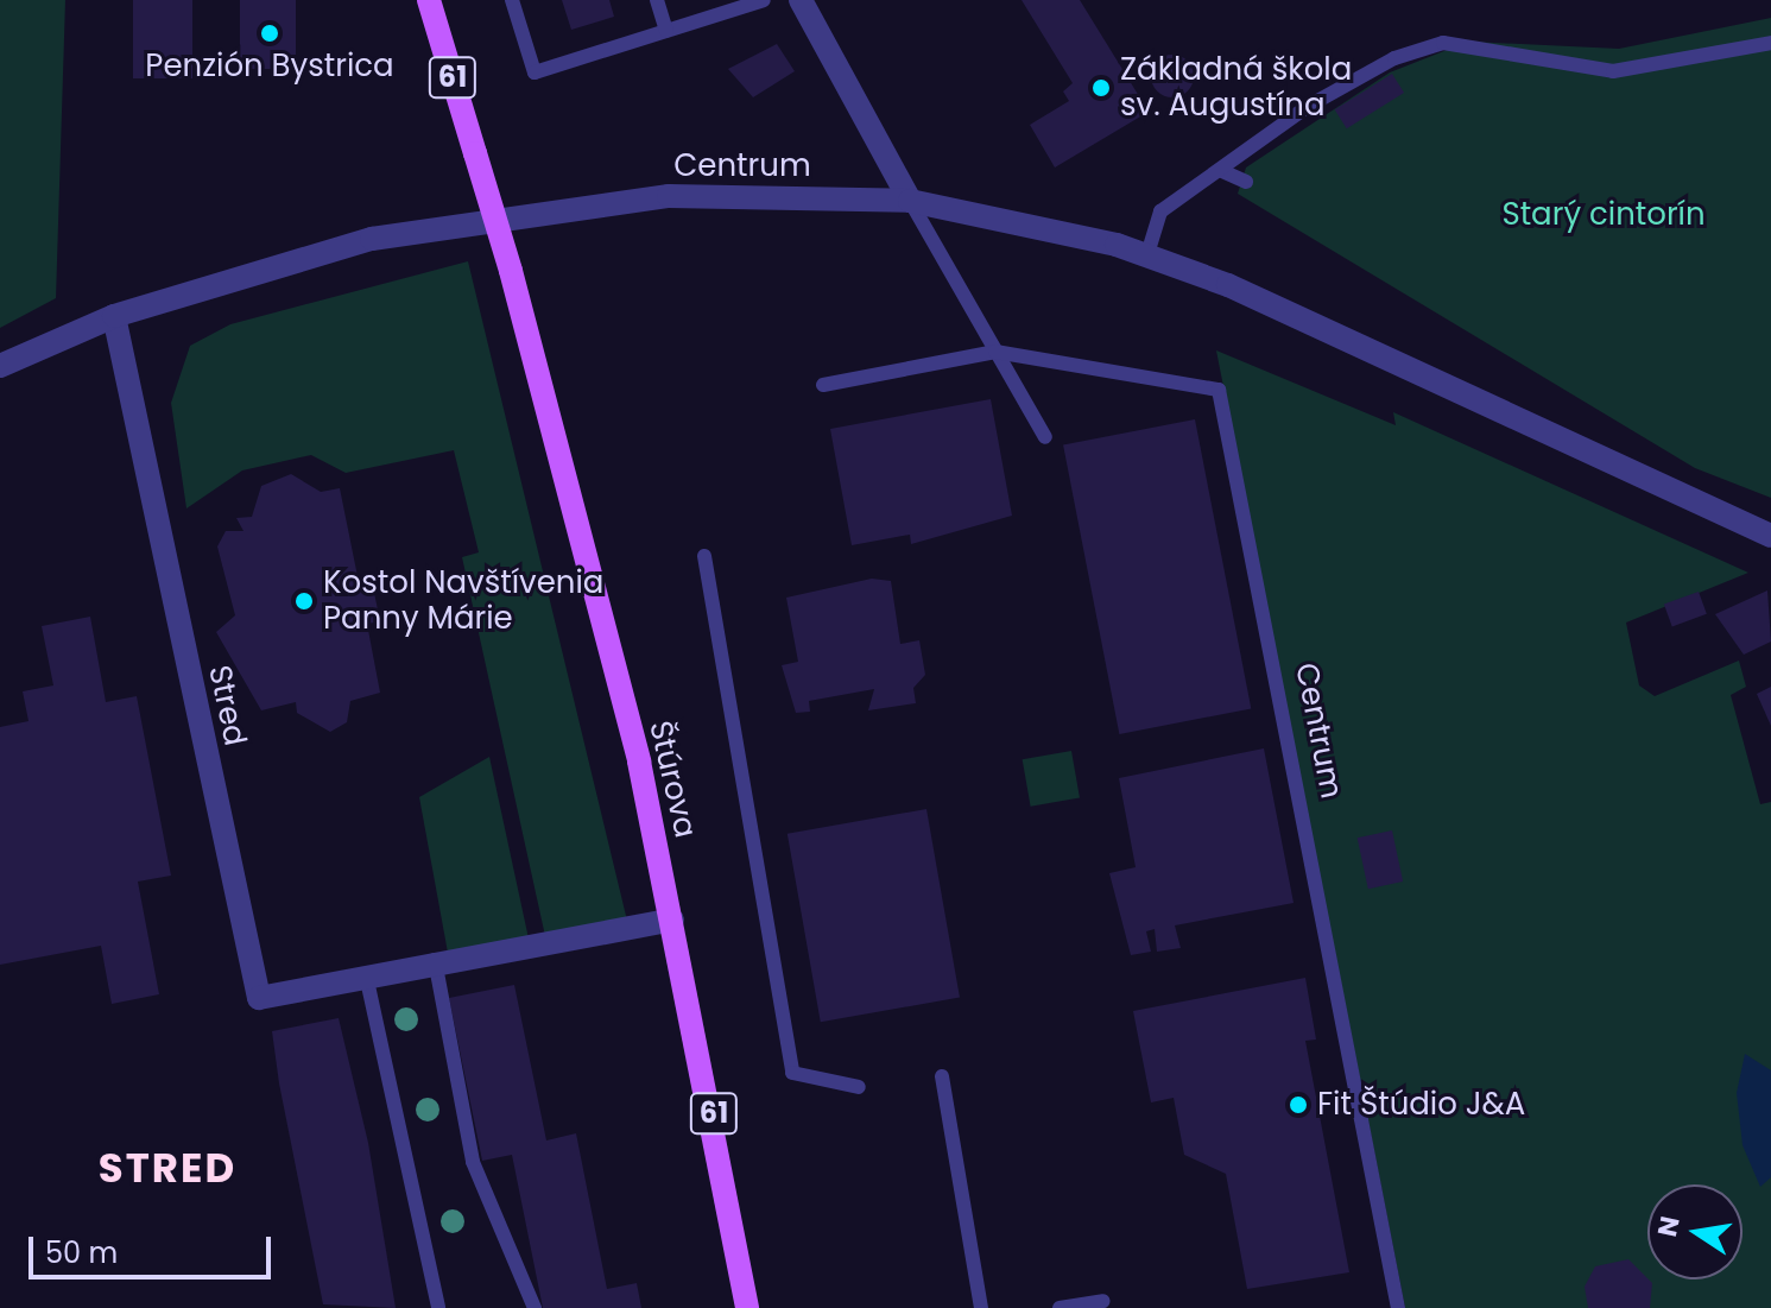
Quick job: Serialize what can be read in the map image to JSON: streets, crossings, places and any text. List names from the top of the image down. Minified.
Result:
{"streets":{"main road":["61","Štúrova"],"street":["Centrum","Stred"]},"crossings":[["Centrum","Stred"],["Stred","Štúrova"]],"districts":["STRED"],"parks":["Starý cintorín"],"places":["Penzión Bystrica","Základná škola sv. Augustína","Kostol Navštívenia Panny Márie","Fit Štúdio J&A"],"scale_bar":"50 m","north":"left"}
